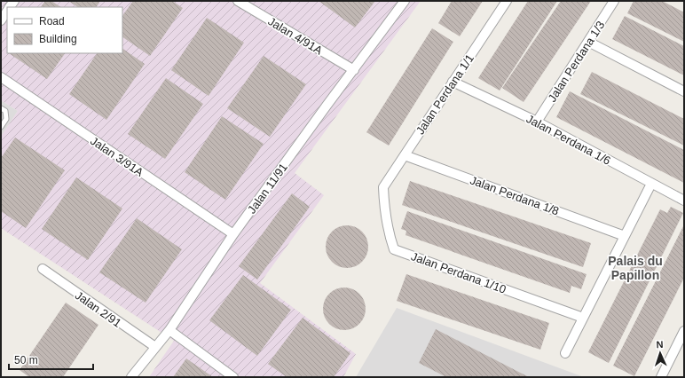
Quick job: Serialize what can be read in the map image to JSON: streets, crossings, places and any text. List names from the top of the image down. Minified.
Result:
{"streets":{"street":["Jalan 4/91A","Jalan Perdana 1/3","Jalan Perdana 1/1","Jalan Perdana 1/6","Jalan 3/91A","Jalan 11/91","Jalan Perdana 1/8","Jalan Perdana 1/10","Jalan 2/91"]},"crossings":[["Jalan 4/91A","Jalan 11/91"],["Jalan Perdana 1/3","Jalan Perdana 1/6"],["Jalan Perdana 1/1","Jalan Perdana 1/6"],["Jalan Perdana 1/1","Jalan Perdana 1/8"],["Jalan Perdana 1/1","Jalan Perdana 1/10"],["Jalan 3/91A","Jalan 11/91"],["Jalan 11/91","Jalan 2/91"]],"districts":["Palais du Papillon"],"legend":["Road","Building"],"scale_bar":"50 m","north":"top"}
